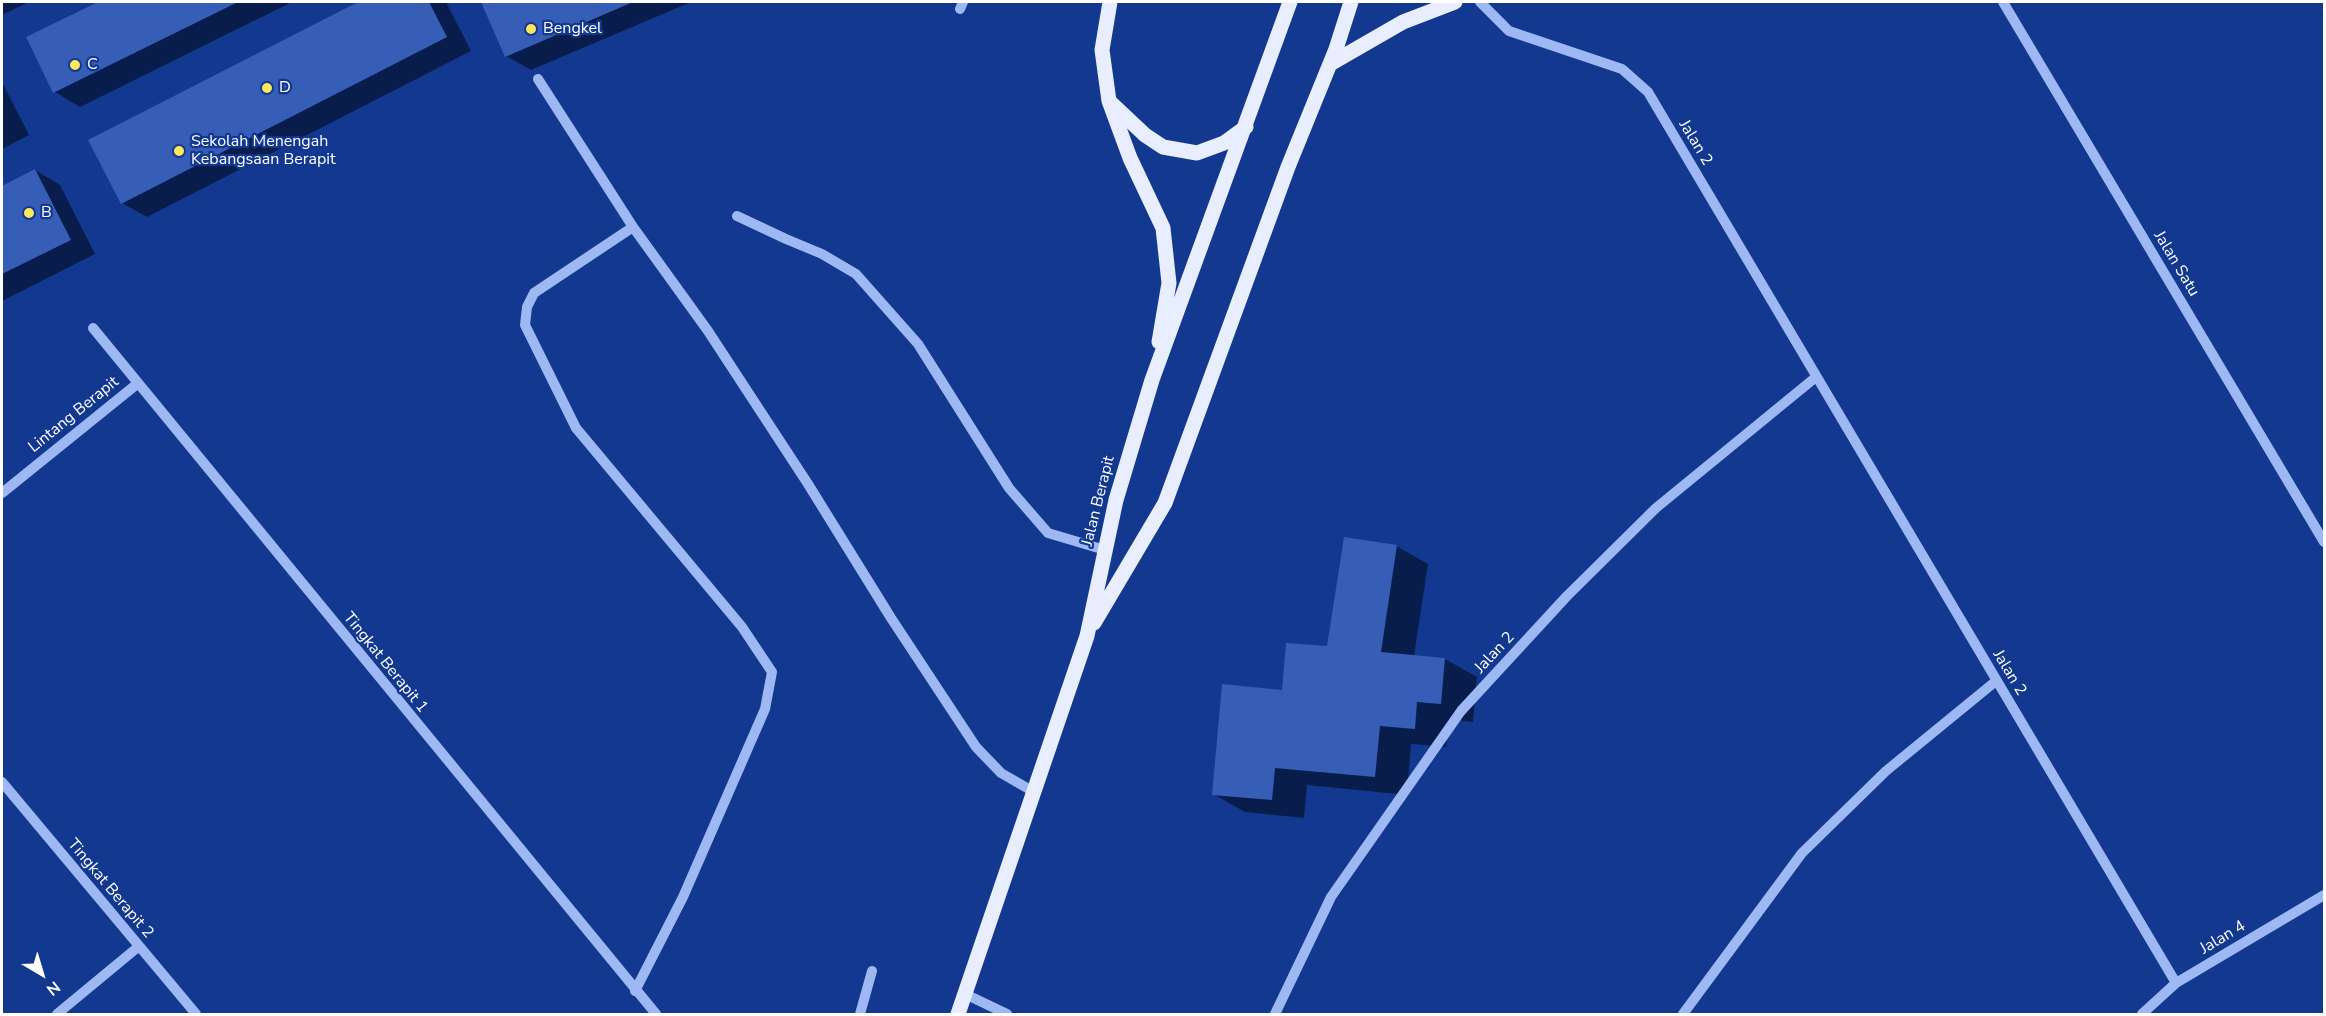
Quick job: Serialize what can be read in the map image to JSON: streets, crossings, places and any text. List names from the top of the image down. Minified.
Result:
{"streets":{"main road":["Jalan Berapit"],"street":["Jalan 2","Jalan Satu","Lintang Berapit","Tingkat Berapit 1","Tingkat Berapit 2","Jalan 4"]},"crossings":[["Jalan 2","Jalan 4"],["Lintang Berapit","Tingkat Berapit 1"]],"places":["Bengkel","C","D","Sekolah Menengah Kebangsaan Berapit","B"],"north":"bottom right"}
